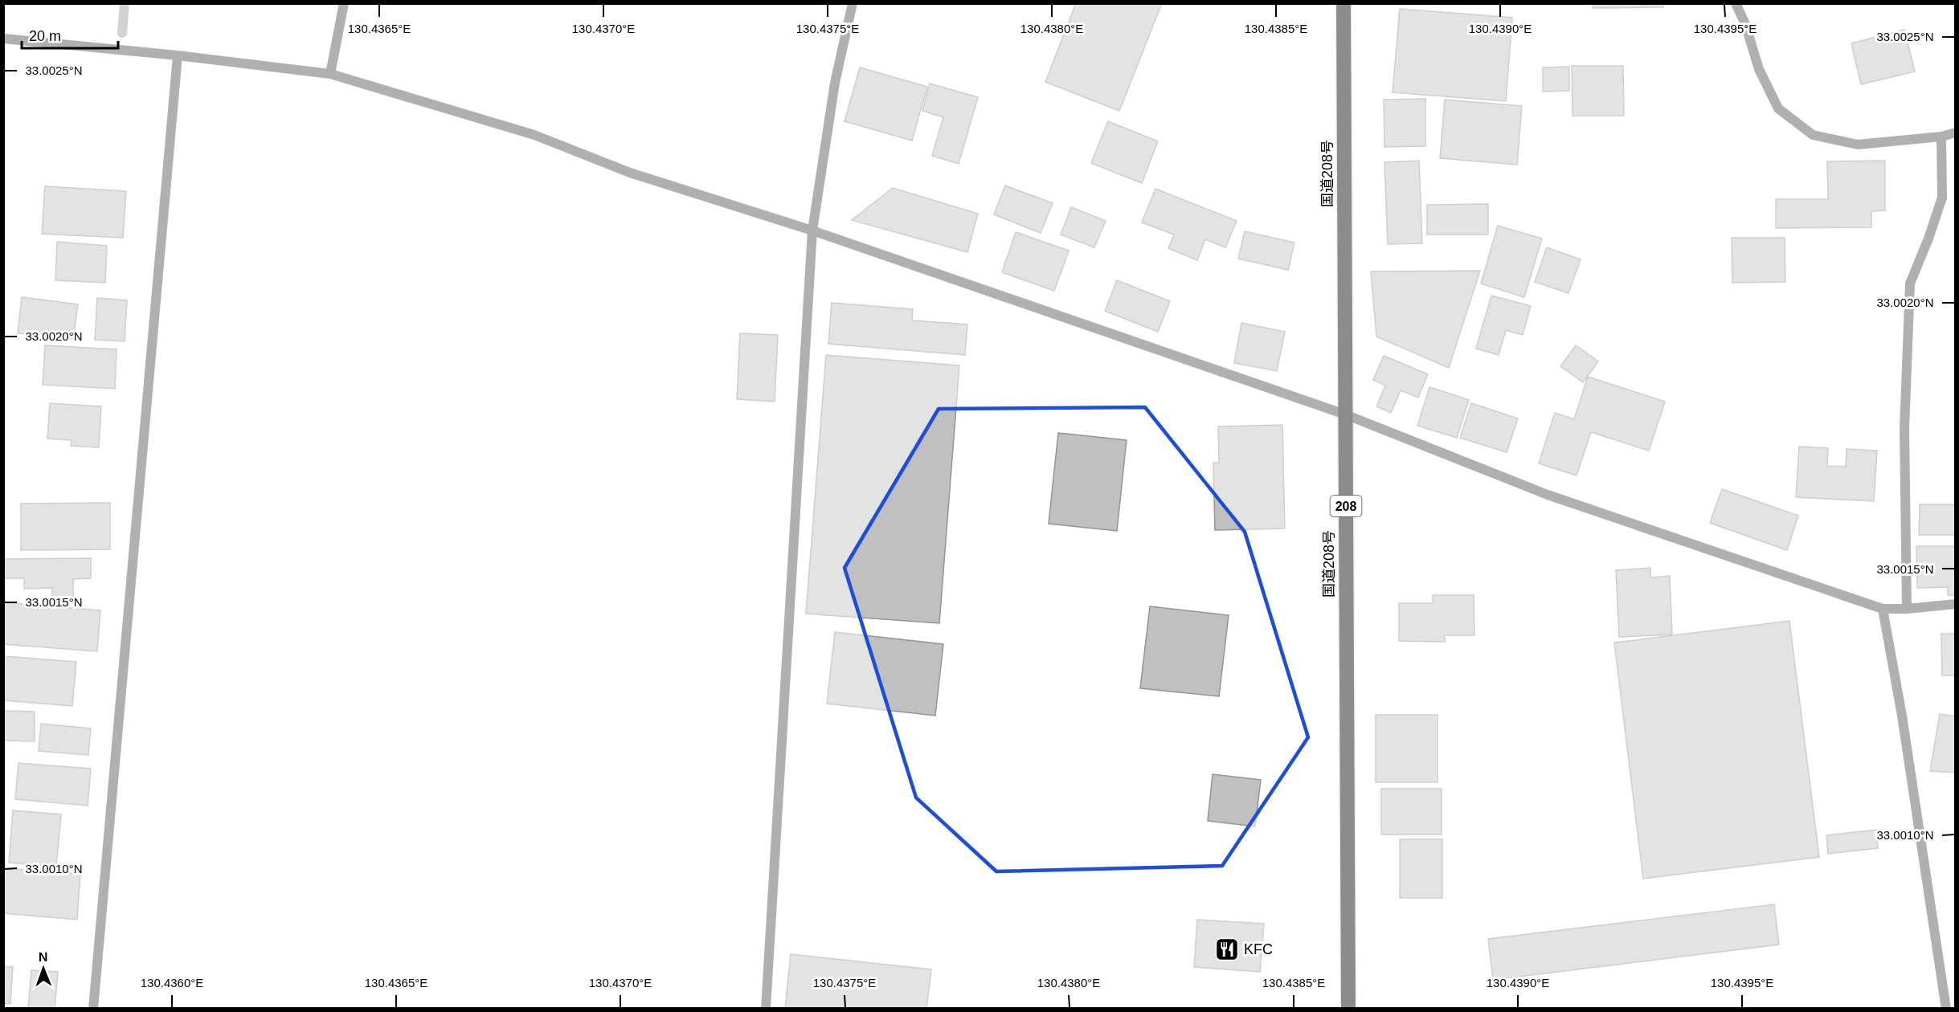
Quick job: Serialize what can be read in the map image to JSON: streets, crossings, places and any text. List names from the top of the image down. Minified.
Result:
{"streets":{"highway":["国道208号","208"]},"places":{"restaurant":["KFC"]},"scale_bar":"20 m","north":"top","coordinates":["130.4365°E","130.4370°E","130.4375°E","130.4380°E","130.4385°E","130.4390°E","130.4395°E","33.0025°N","33.0020°N","33.0015°N","33.0010°N","130.4360°E"]}
